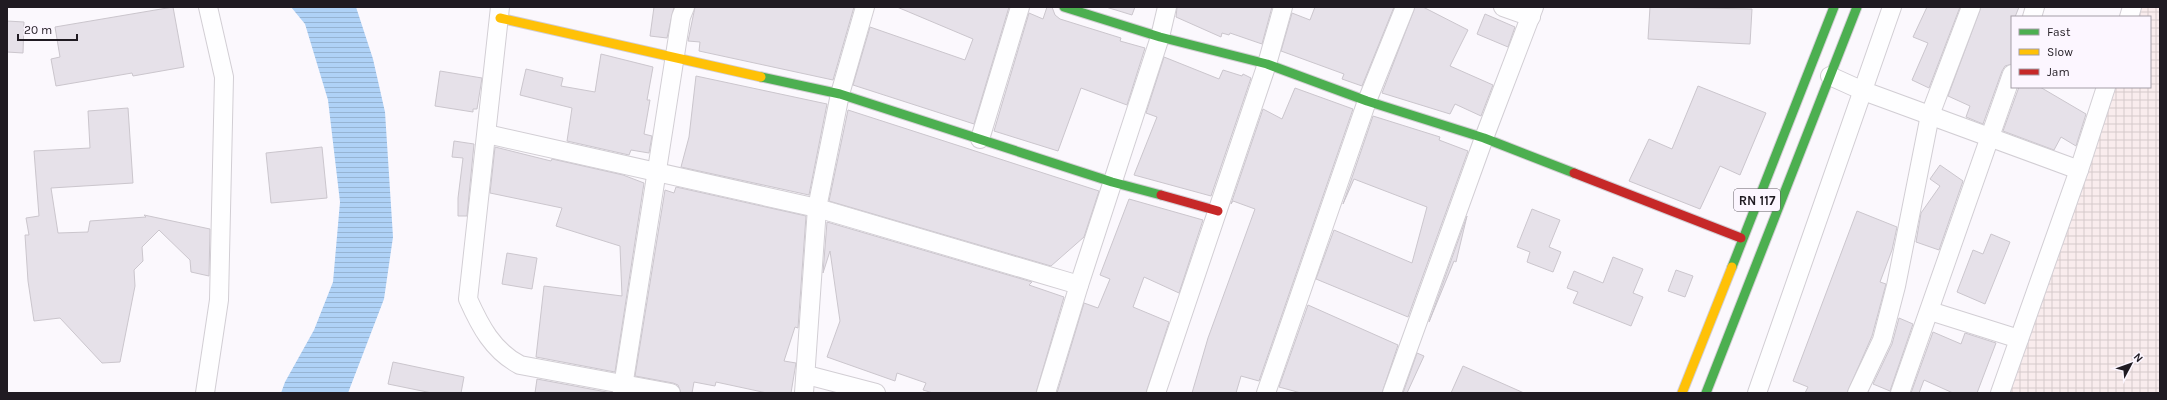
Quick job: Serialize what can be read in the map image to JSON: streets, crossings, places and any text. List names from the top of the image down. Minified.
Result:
{"streets":{"street":["RN 117"]},"legend":["Fast","Slow","Jam"],"scale_bar":"20 m","north":"top right"}
